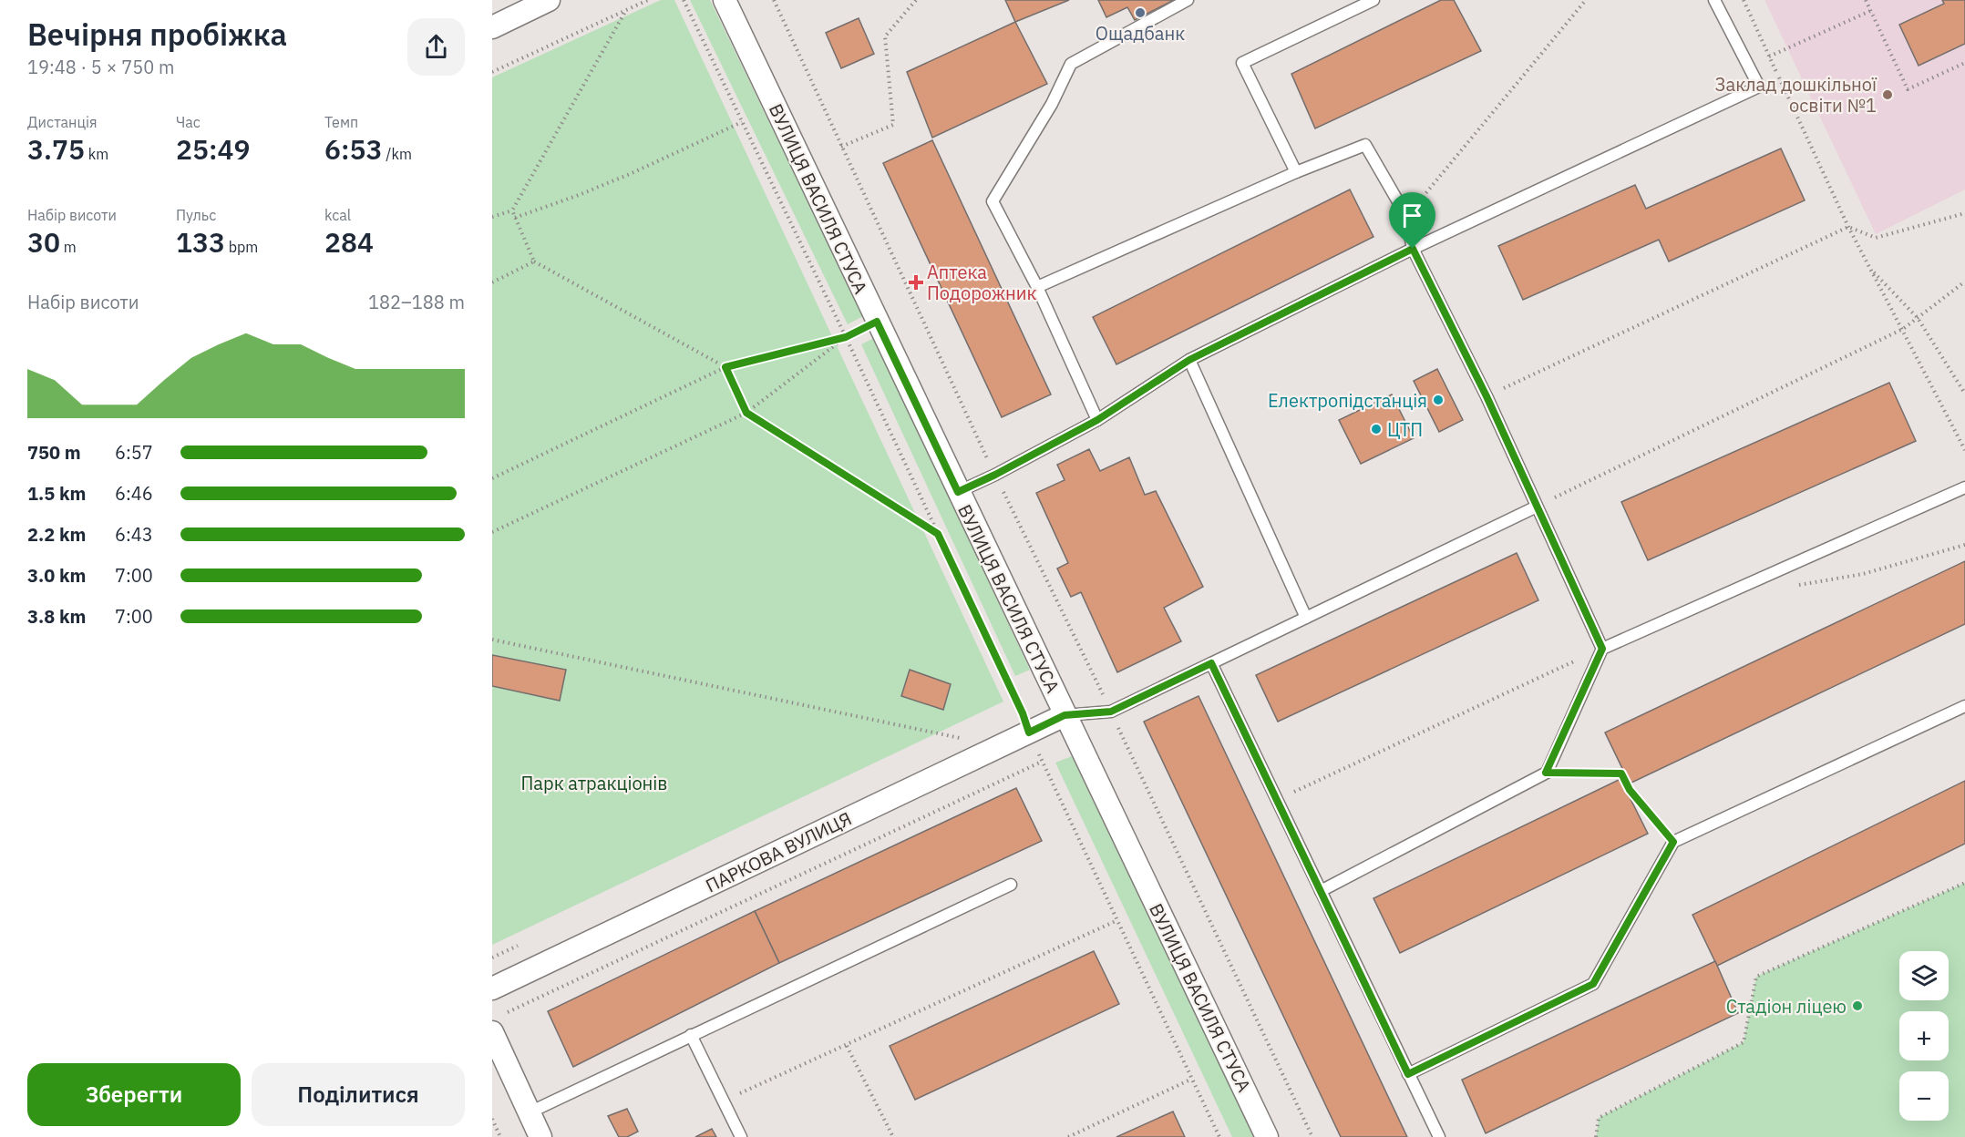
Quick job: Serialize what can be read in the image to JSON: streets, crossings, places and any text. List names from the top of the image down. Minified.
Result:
{"streets":{"street":["ВУЛИЦЯ ВАСИЛЯ СТУСА","ПАРКОВА ВУЛИЦЯ"]},"crossings":[["ВУЛИЦЯ ВАСИЛЯ СТУСА","ПАРКОВА ВУЛИЦЯ"]],"parks":["Парк атракціонів"],"places":{"other":["Ощадбанк","Заклад дошкільної освіти №1","Електропідстанція","ЦТП","Стадіон ліцею"],"health":["Аптека Подорожник"]},"page":{"heading":["Вечірня пробіжка","19:48 · 5 × 750 m"],"stats":[["Дистанція","3.75 km"],["Час","25:49"],["Темп","6:53 /km"],["Набір висоти","30 m"],["Пульс","133 bpm"],["kcal","284"]],"chart":["Набір висоти","182–188 m"],"list":[{"name":"750 m","note":"6:57"},{"name":"1.5 km","note":"6:46"},{"name":"2.2 km","note":"6:43"},{"name":"3.0 km","note":"7:00"},{"name":"3.8 km","note":"7:00"}],"map_buttons":["+","−"],"buttons":["Зберегти","Поділитися"]}}
